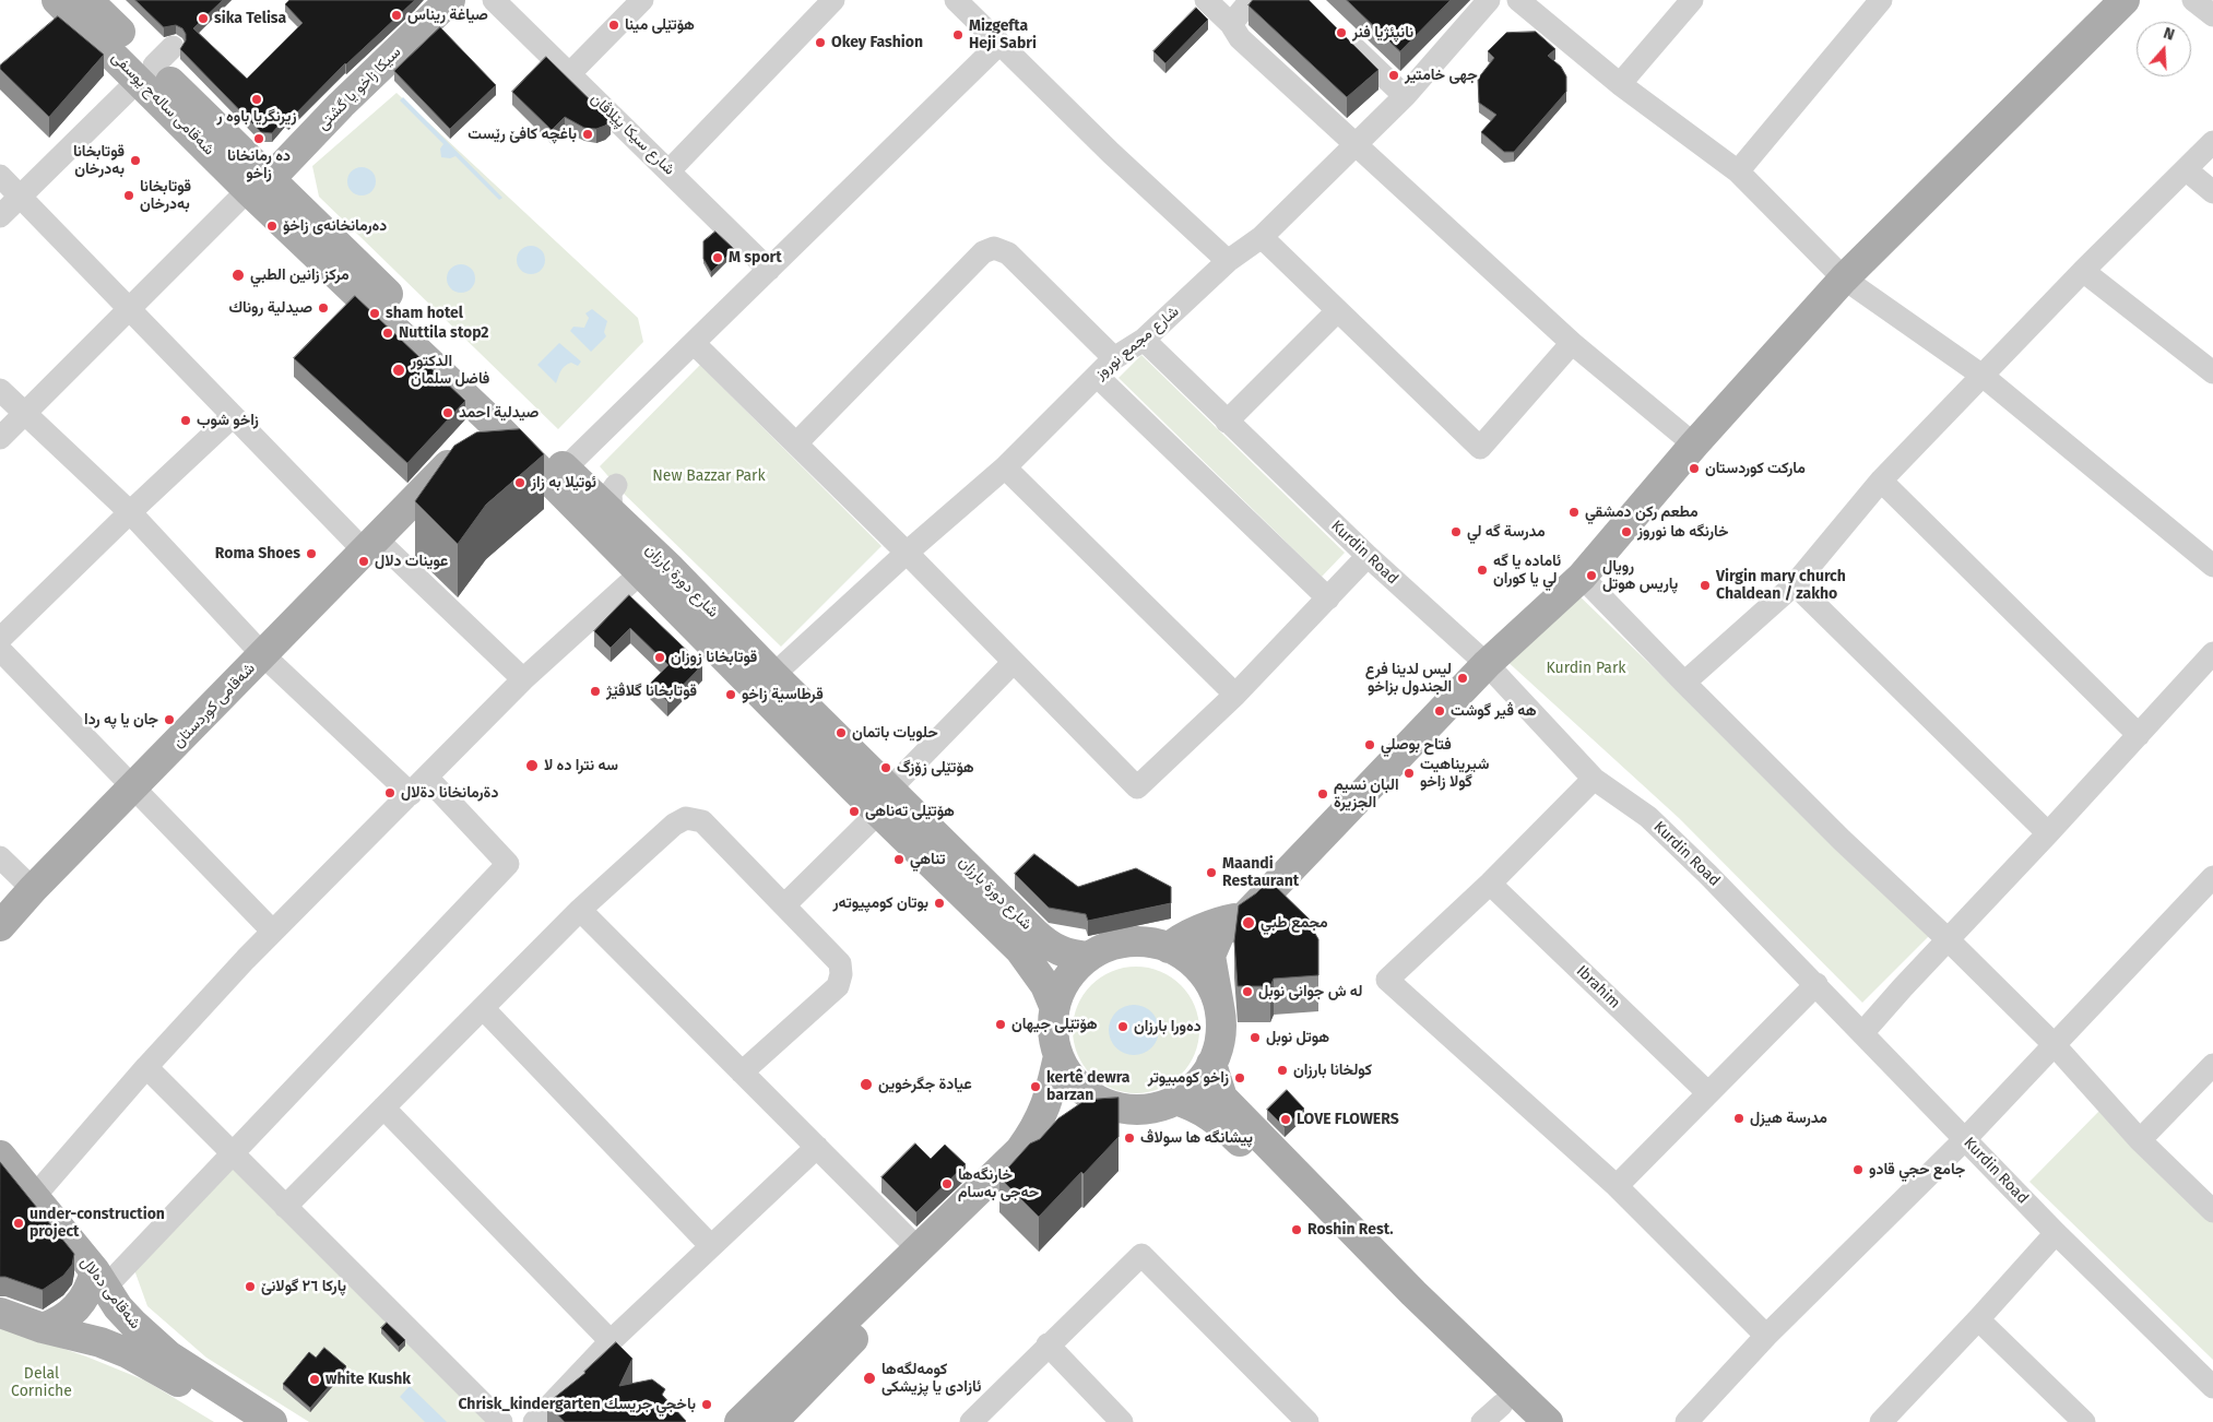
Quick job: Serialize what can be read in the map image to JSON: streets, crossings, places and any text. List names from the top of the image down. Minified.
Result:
{"streets":{"main road":["سیکا زاخو یا گشتى","شەقامی سالەح یوسفی","شارع دورة بارزان","شەقامی کوردستان","شەقامی دەلال"],"street":["شارع سيكا پێلاڤان","شارع مجمع نوروز","Kurdin Road","Ibrahim"]},"crossings":[["سیکا زاخو یا گشتى","شەقامی سالەح یوسفی"],["سیکا زاخو یا گشتى","شارع دورة بارزان"],["شەقامی سالەح یوسفی","شارع دورة بارزان"],["شارع مجمع نوروز","Kurdin Road"],["شارع مجمع نوروز","شارع دورة بارزان"],["شارع دورة بارزان","شەقامی کوردستان"]],"parks":["New Bazzar Park","Kurdin Park","Delal Corniche"],"places":["صياغة ريناس","sika Telisa","هۆتێلی مینا","نانپئژيا فنر","Mizgefta Heji Sabri","Okey Fashion","جهى خامتير","زيرنگريا باوه ر","باغچه‌ كافێ رێست","ده رمانخانا زاخو","قوتابخانا بەدرخان","قوتابخانا به‌درخان","دەرمانخانەی زاخۆ","M sport","مركز زانين الطبي","صيدلية روناك","sham hotel","Nuttila stop2","الدكتور فاضل سلمان","صيدلية احمد","زاخو شوب","ماركت كوردستان","ئوتيلا به زاز","مطعم ركن دمشقي","مدرسة گه لي","خارنگه ها نوروز","Roma Shoes","عوينات دلال","ئاماده يا گه لي يا كوران","رويال پاريس هوتل","Virgin mary church Chaldean / zakho","قوتابخانا زوزان","ليس لدينا فرع الجندول بزاخو","قوتابخانا گلاڤێژ","قرطاسية زاخو","هه ڤير گوشت","جان يا په ردا","حلويات باتمان","فتاح بوصلي","سه نترا ده لا","هۆتێلی زۆزگ","شيريناهيت گولا زاخو","دةرمانخانا دةلال","البان نسيم الجزيرة","هۆتێلی تەناهی","تناهي","Maandi Restaurant","بوتان كومپیوتەر","مجمع طبي","له ش جوانى نوبل","هۆتێلی جیهان","دەورا بارزان","هوتل نوبل","كولخانا بارزان","زاخو كومبيوتر","عيادة جگرخوين","kertê dewra barzan","مدرسة هيزل","LOVE FLOWERS","پيشانگه ها سولاڤ","جامع حجي قادو","خارنگەها حەجى بەسام","under-construction project","Roshin Rest.","پارکا ٢٦ گولانێ","کومەلگەھا ئازادی یا پزیشکی","white Kushk","Chrisk_kindergarten باخجي جريسك"],"north":"top"}
